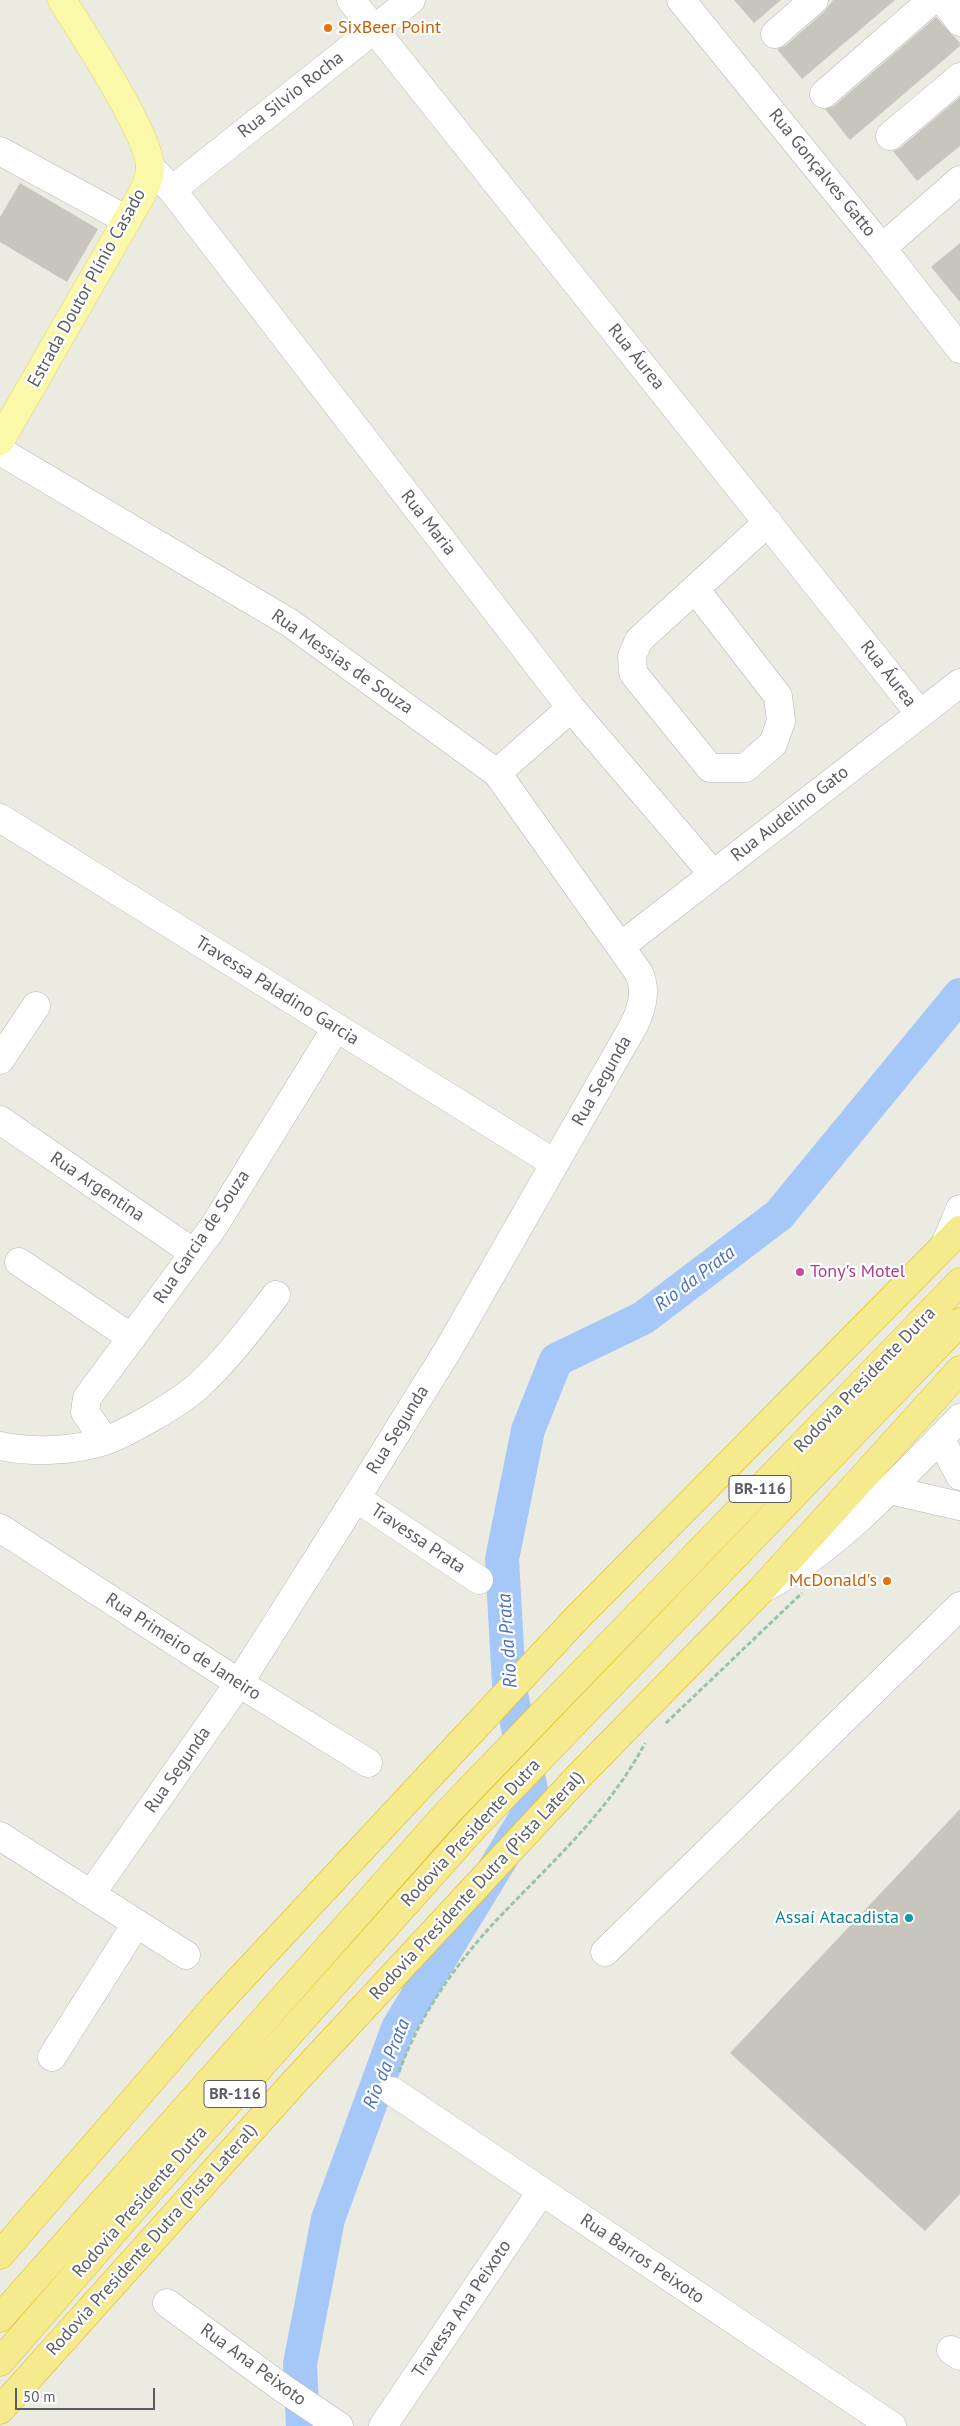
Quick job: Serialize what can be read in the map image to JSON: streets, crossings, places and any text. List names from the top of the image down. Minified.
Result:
{"streets":{"highway":["Rodovia Presidente Dutra","BR-116","Rodovia Presidente Dutra (Pista Lateral)"],"main road":["Estrada Doutor Plínio Casado"],"street":["Rua Silvio Rocha","Rua Gonçalves Gatto","Rua Áurea","Rua Maria","Rua Messias de Souza","Rua Audelino Gato","Travessa Paladino Garcia","Rua Segunda","Rua Argentina","Rua Garcia de Souza","Travessa Prata","Rua Primeiro de Janeiro","Rua Barros Peixoto","Travessa Ana Peixoto","Rua Ana Peixoto"]},"crossings":[["Rua Silvio Rocha","Rua Áurea"],["Rua Silvio Rocha","Rua Maria"],["Estrada Doutor Plínio Casado","Rua Maria"],["Rua Áurea","Rua Audelino Gato"],["Rua Maria","Rua Audelino Gato"],["Rua Messias de Souza","Rua Audelino Gato"],["Rua Messias de Souza","Rua Segunda"],["Rua Audelino Gato","Rua Segunda"],["Travessa Paladino Garcia","Rua Segunda"],["Travessa Paladino Garcia","Rua Garcia de Souza"],["Rua Segunda","Travessa Prata"],["Rua Segunda","Rua Primeiro de Janeiro"],["Rua Argentina","Rua Garcia de Souza"],["Rua Barros Peixoto","Travessa Ana Peixoto"]],"water":["Rio da Prata"],"places":["SixBeer Point","Tony's Motel","McDonald's","Assaí Atacadista"],"scale_bar":"50 m"}
